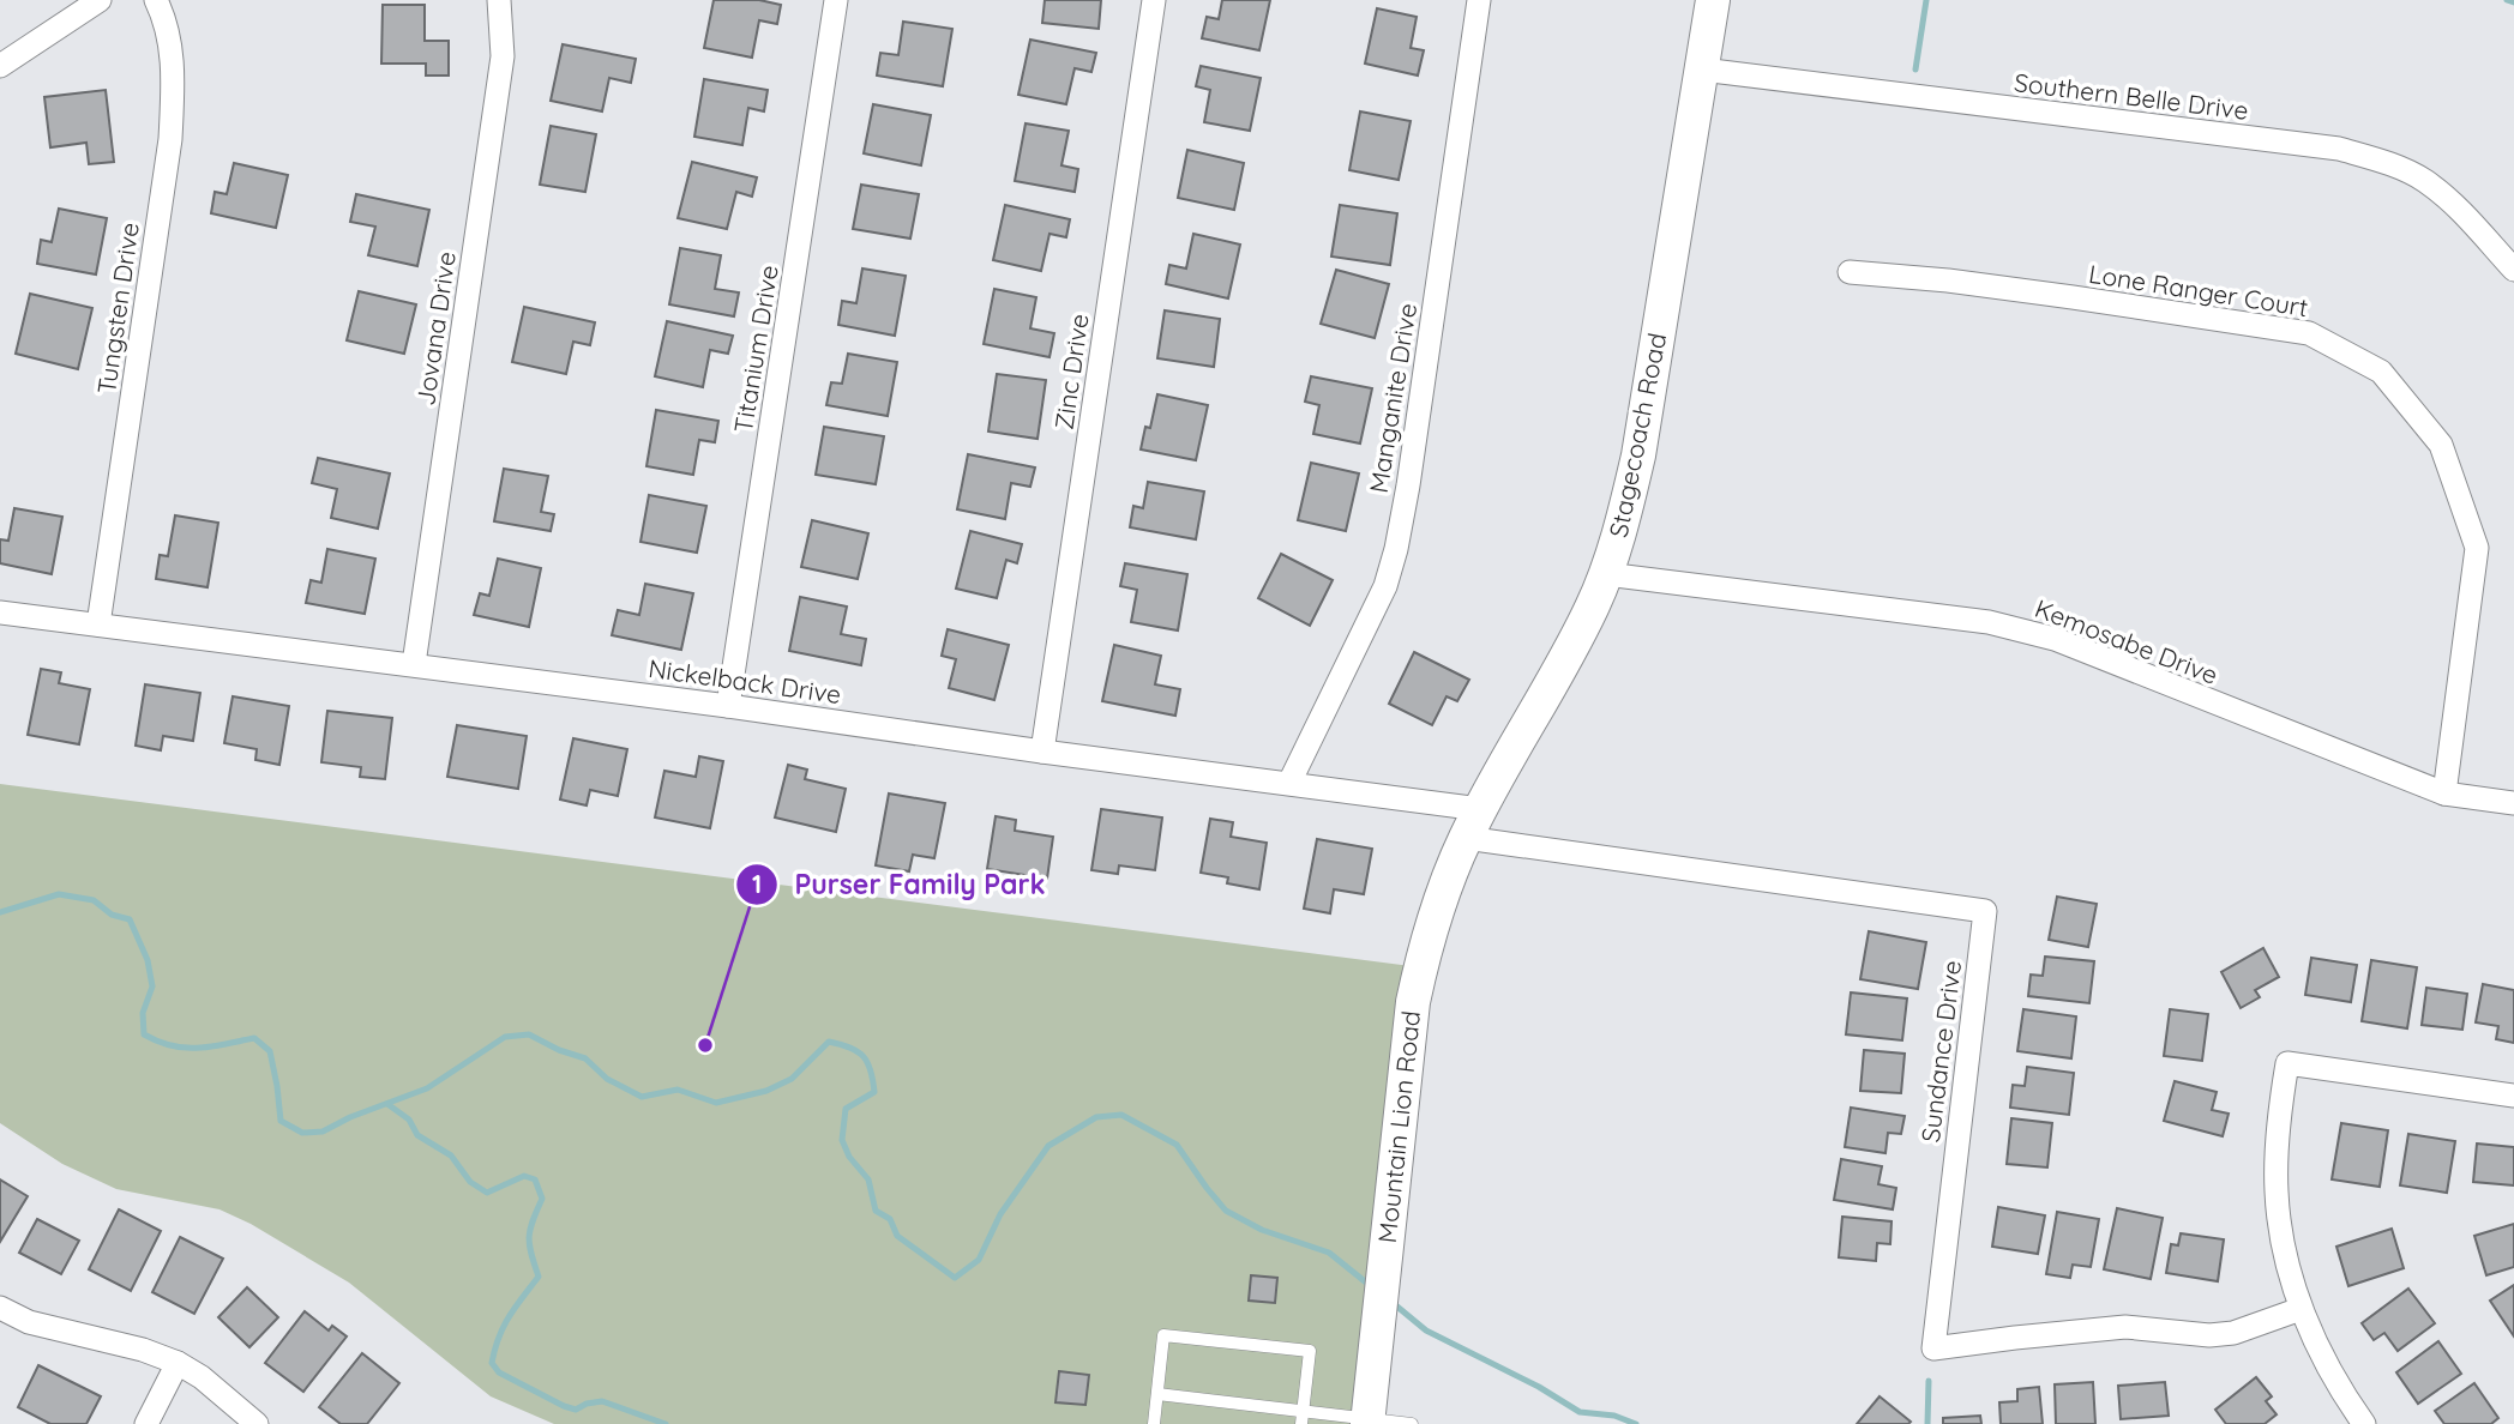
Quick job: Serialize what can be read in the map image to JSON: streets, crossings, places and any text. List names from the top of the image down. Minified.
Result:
{"streets":{"street":["Southern Belle Drive","Lone Ranger Court","Tungsten Drive","Jovana Drive","Titanium Drive","Zinc Drive","Manganite Drive","Stagecoach Road","Kemosabe Drive","Nickelback Drive","Sundance Drive","Mountain Lion Road"]},"crossings":[["Southern Belle Drive","Stagecoach Road"],["Lone Ranger Court","Kemosabe Drive"],["Tungsten Drive","Nickelback Drive"],["Jovana Drive","Nickelback Drive"],["Titanium Drive","Nickelback Drive"],["Zinc Drive","Nickelback Drive"],["Manganite Drive","Nickelback Drive"],["Stagecoach Road","Kemosabe Drive"],["Stagecoach Road","Nickelback Drive"],["Stagecoach Road","Sundance Drive"],["Stagecoach Road","Mountain Lion Road"],["Nickelback Drive","Sundance Drive"],["Nickelback Drive","Mountain Lion Road"],["Sundance Drive","Mountain Lion Road"]],"places":["Purser Family Park"]}
